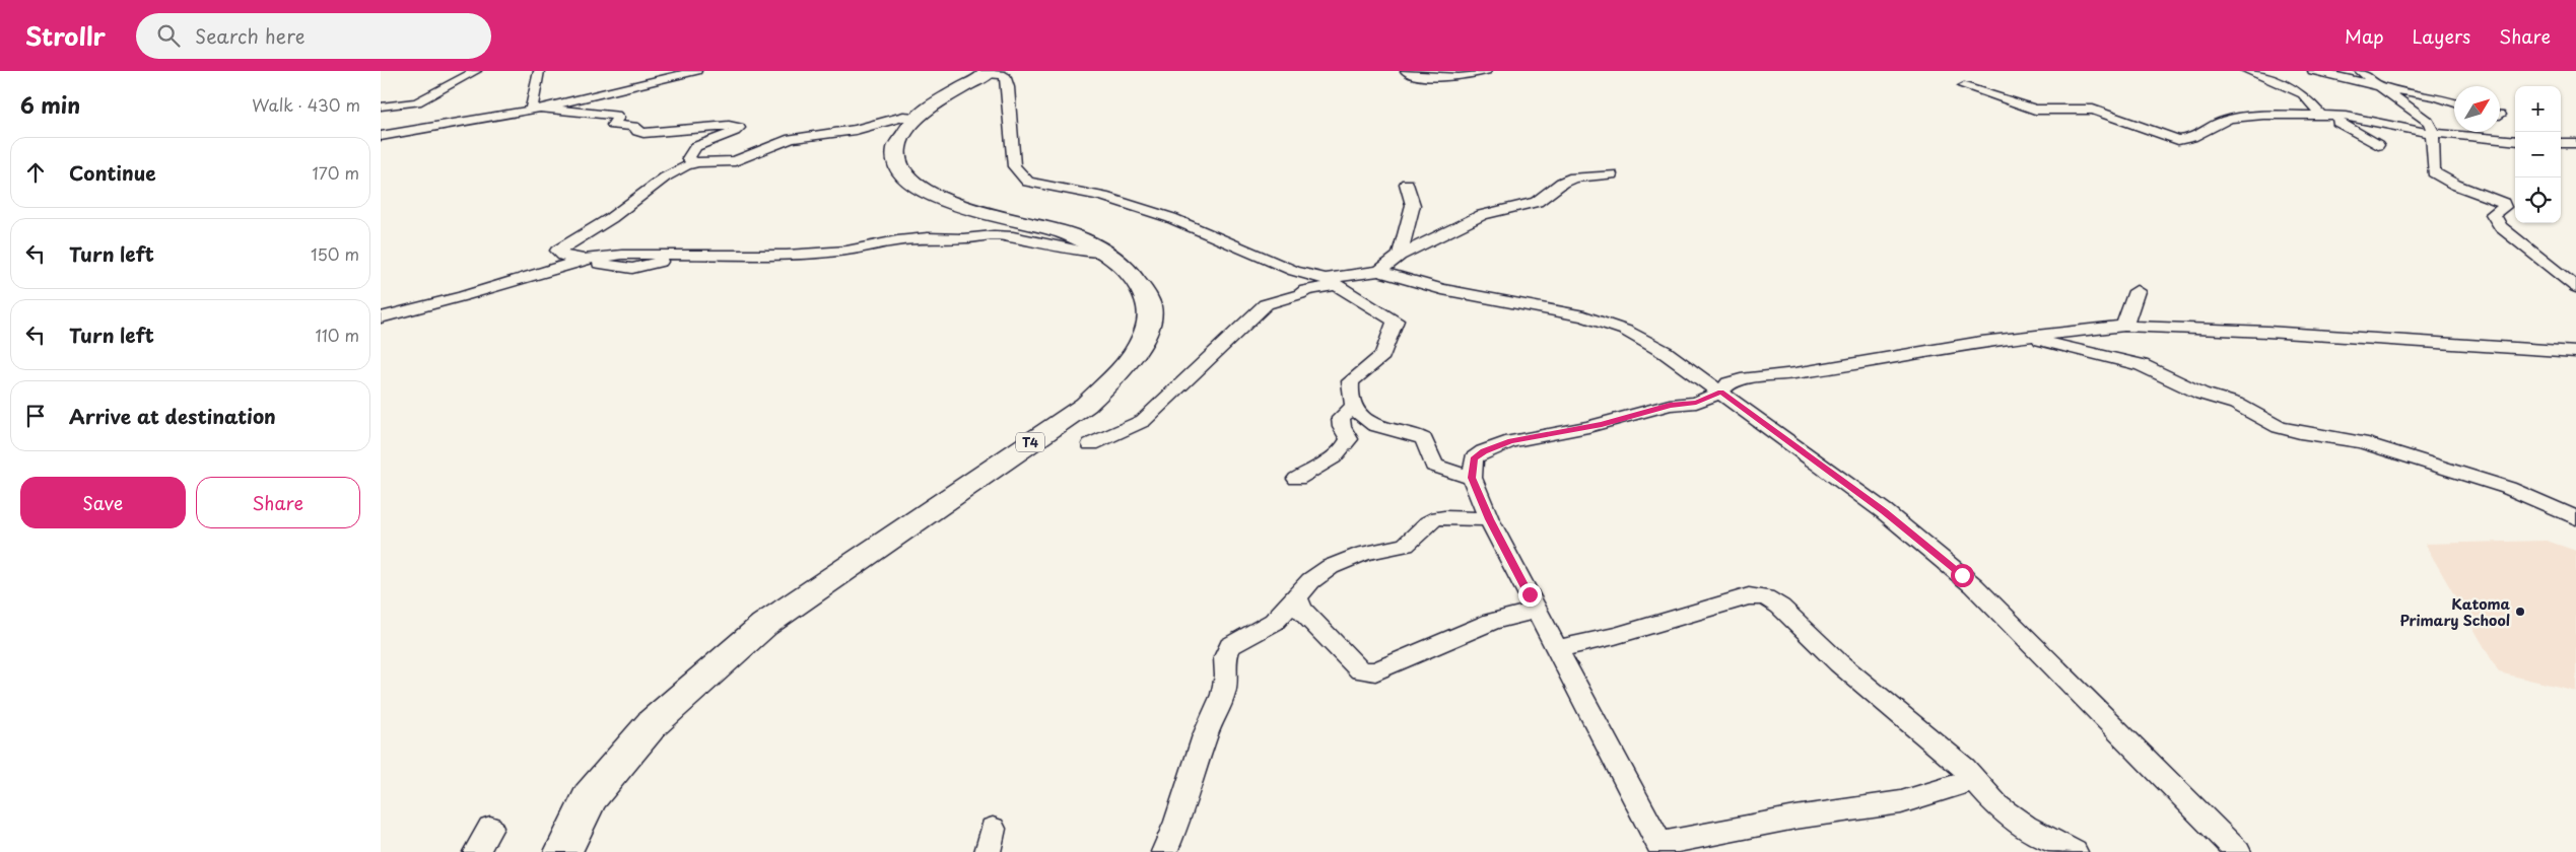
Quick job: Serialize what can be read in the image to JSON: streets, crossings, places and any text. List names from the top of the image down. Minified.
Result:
{"streets":{"highway":["T4"]},"places":["Katoma Primary School"],"north":"top right","page":{"header":"Strollr","search":"Search here","nav":["Map","Layers","Share"],"heading":["6 min","Walk · 430 m"],"map_buttons":["+","−"],"list":[["Continue","170 m"],["Turn left","150 m"],["Turn left","110 m"],"Arrive at destination"],"buttons":["Save","Share"]}}
